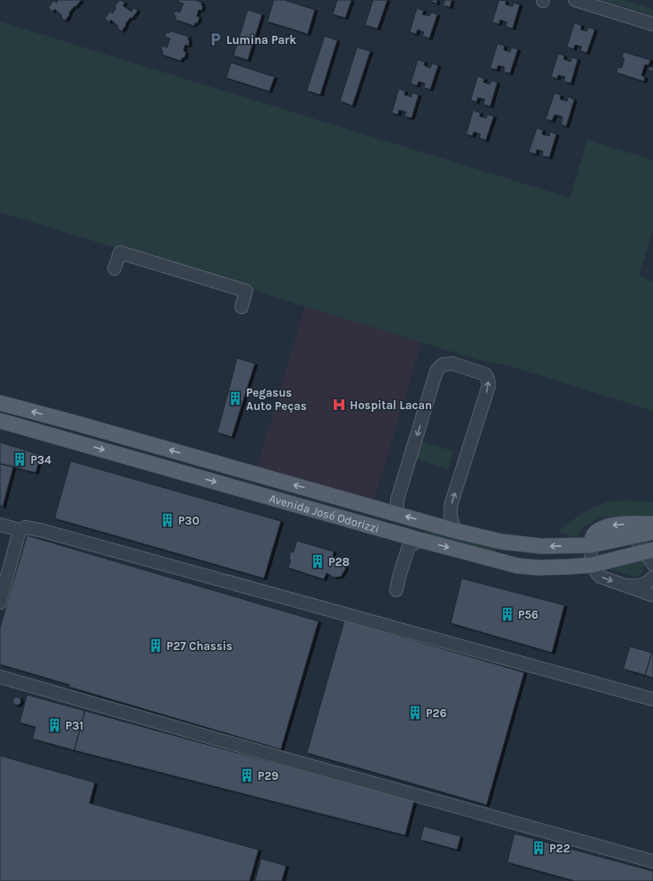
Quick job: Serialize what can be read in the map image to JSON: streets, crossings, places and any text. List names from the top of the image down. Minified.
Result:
{"streets":{"main road":["Avenida José Odorizzi"]},"places":{"parking":["Lumina Park"],"building":["Pegasus Auto Peças","P34","P30","P28","P56","P27 Chassis","P26","P31","P29","P22"],"hospital":["Hospital Lacan"]}}
